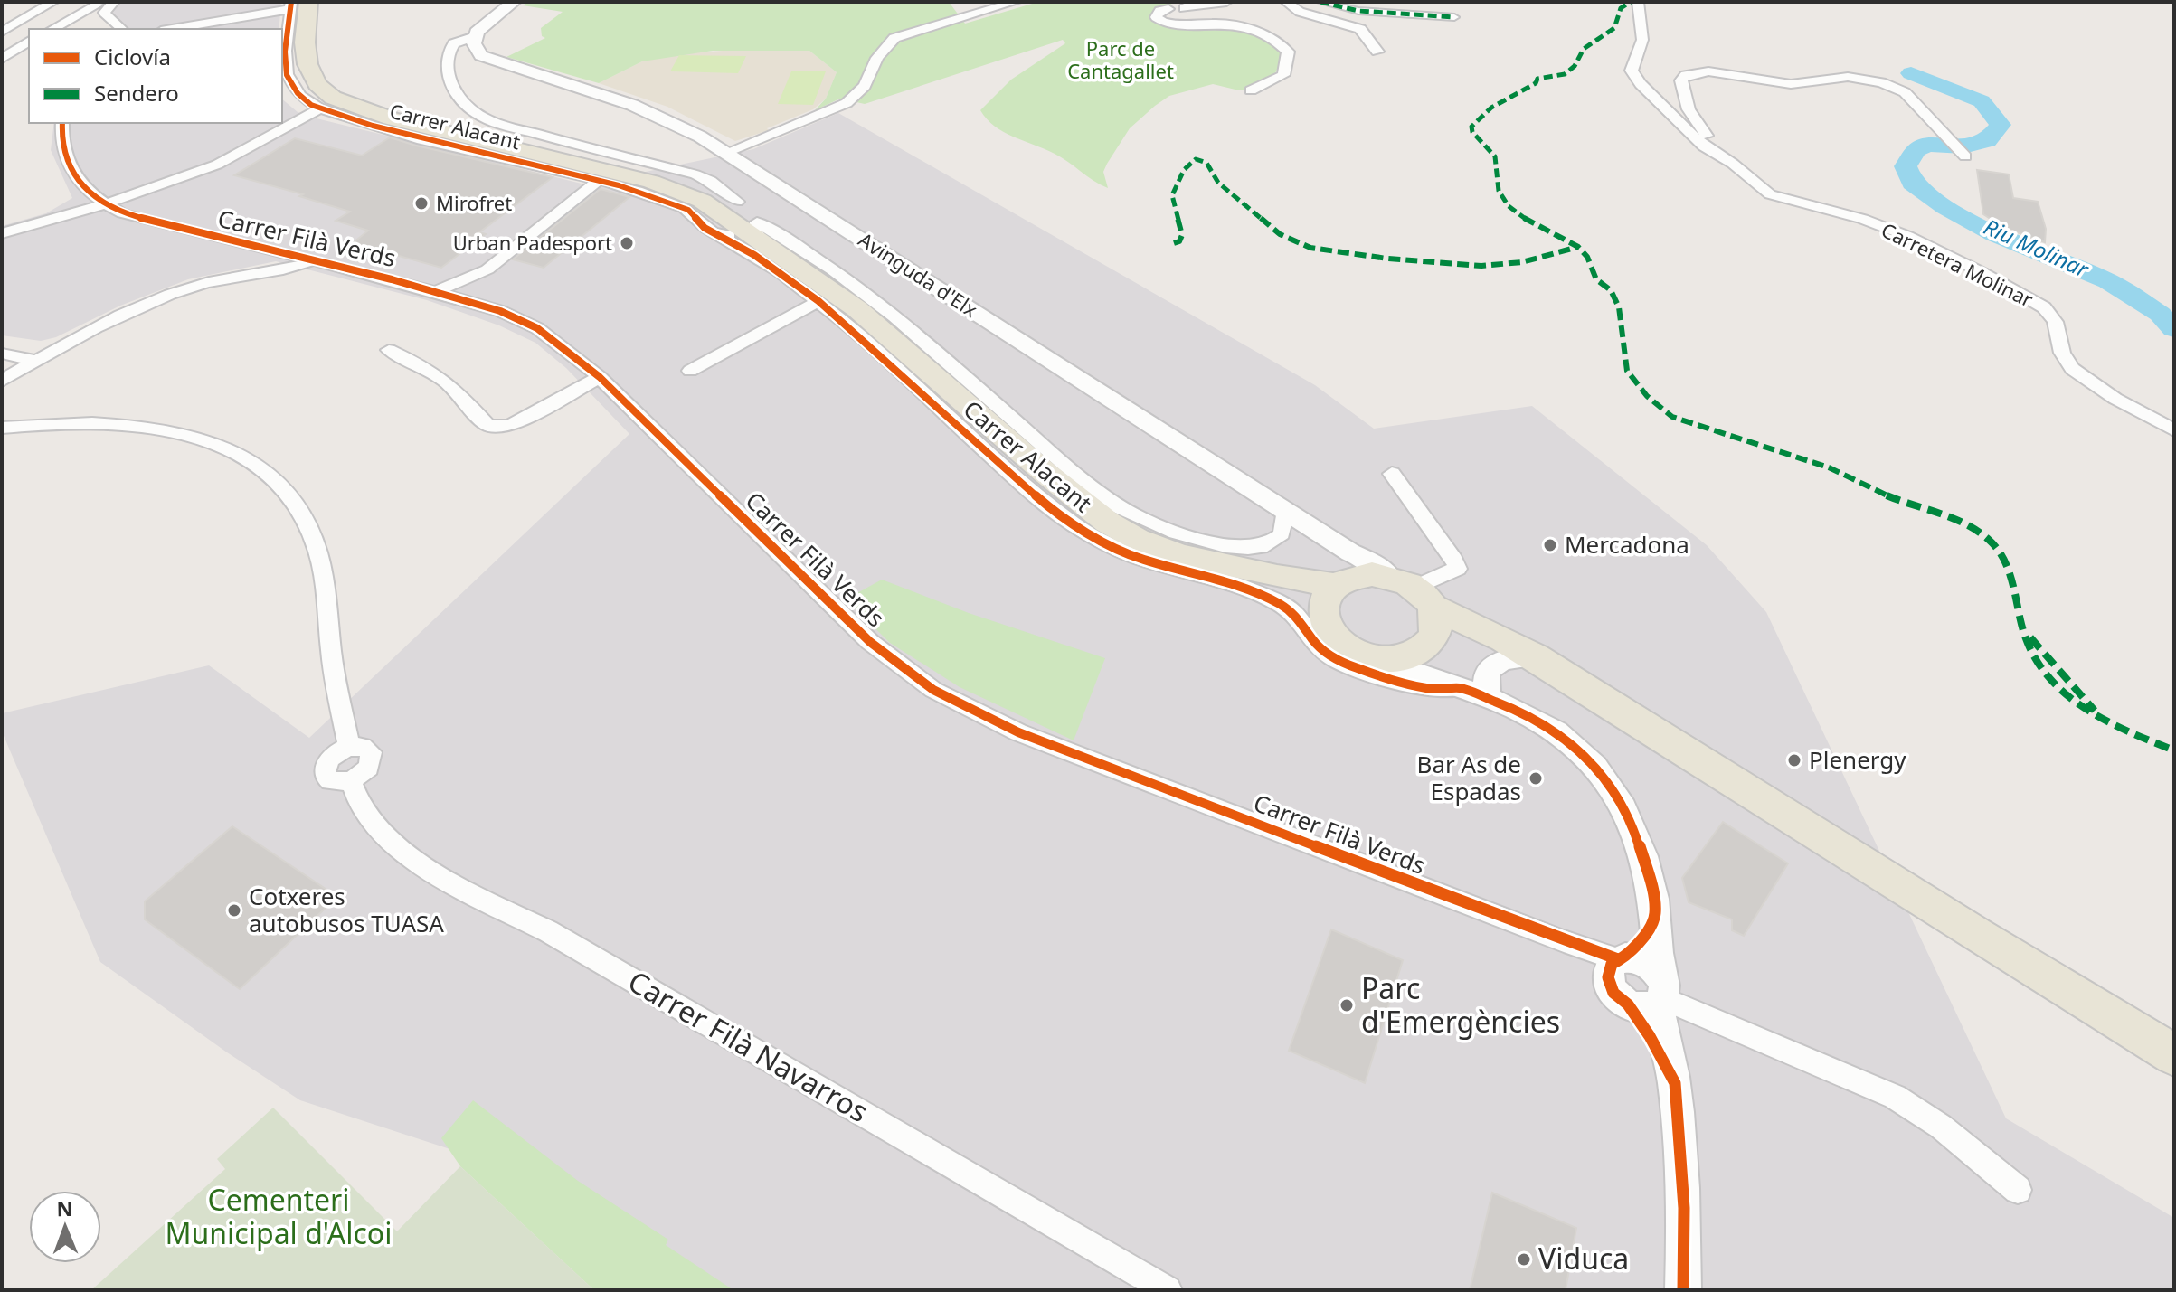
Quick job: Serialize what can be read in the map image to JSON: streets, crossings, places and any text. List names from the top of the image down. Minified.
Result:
{"streets":{"main road":["Carrer Alacant"],"street":["Carrer Filà Verds","Carretera Molinar","Avinguda d'Elx","Carrer Filà Navarros"]},"crossings":[["Carrer Alacant","Avinguda d'Elx"]],"water":["Riu Molinar"],"parks":["Parc de Cantagallet","Cementeri Municipal d'Alcoi"],"places":["Mirofret","Urban Padesport","Mercadona","Plenergy","Bar As de Espadas","Cotxeres autobusos TUASA","Parc d'Emergències","Viduca"],"legend":["Ciclovía","Sendero"],"north":"top"}
